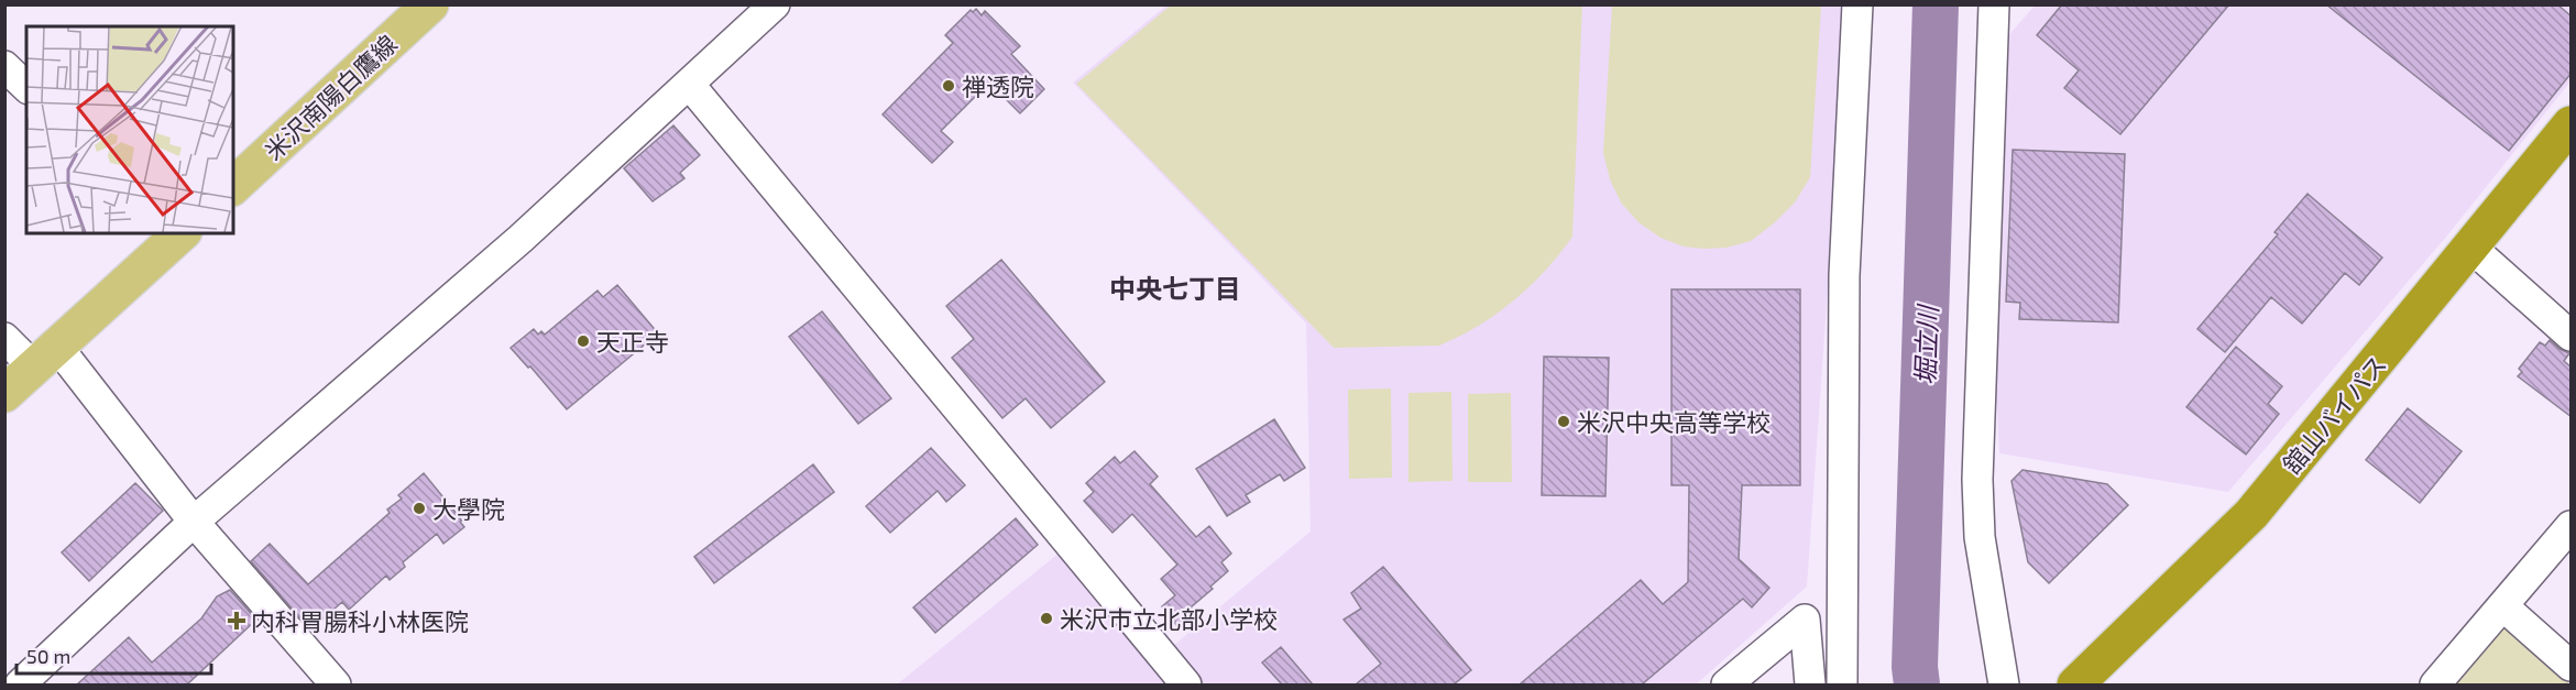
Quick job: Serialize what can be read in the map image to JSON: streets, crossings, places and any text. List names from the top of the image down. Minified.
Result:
{"streets":{"highway":["舘山バイパス"],"main road":["米沢南陽白鷹線"]},"districts":["中央七丁目"],"water":["堀立川"],"places":{"other":["禅透院","天正寺","米沢中央高等学校","大學院","米沢市立北部小学校"],"health":["内科胃腸科小林医院"]},"scale_bar":"50 m"}
